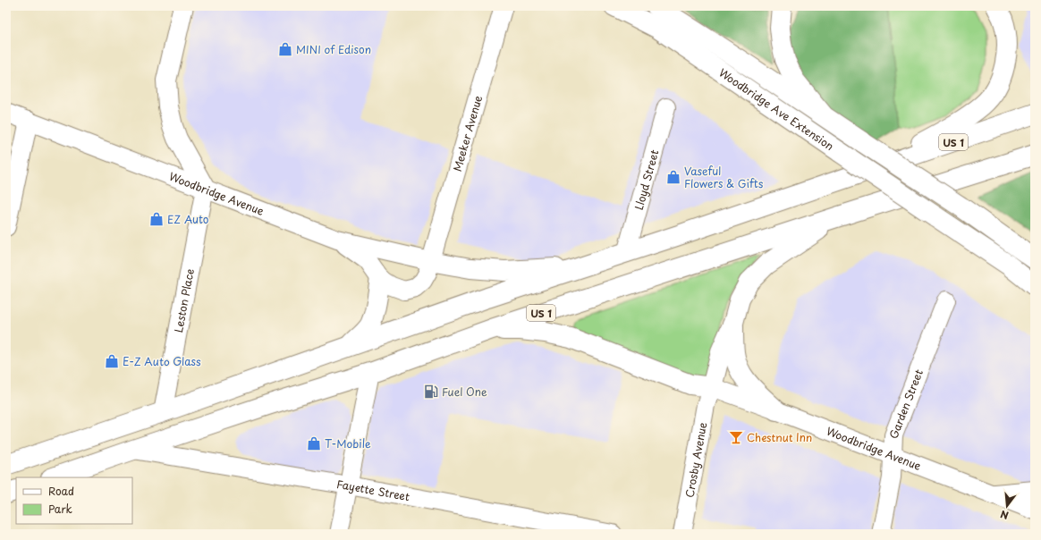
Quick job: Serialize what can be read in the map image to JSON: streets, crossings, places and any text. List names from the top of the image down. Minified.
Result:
{"streets":{"main road":["Woodbridge Ave Extension","US 1"],"street":["Meeker Avenue","Lloyd Street","Woodbridge Avenue","Leston Place","Garden Street","Crosby Avenue","Fayette Street"]},"crossings":[["Meeker Avenue","Woodbridge Avenue"],["US 1","Lloyd Street"],["US 1","Leston Place"],["US 1","Fayette Street"],["Woodbridge Avenue","Leston Place"],["Woodbridge Avenue","Garden Street"],["Woodbridge Avenue","Crosby Avenue"]],"places":{"shop":["MINI of Edison","Vaseful Flowers & Gifts","EZ Auto","E-Z Auto Glass","T-Mobile"],"fuel station":["Fuel One"],"bar":["Chestnut Inn"]},"legend":["Road","Park"],"north":"bottom"}
